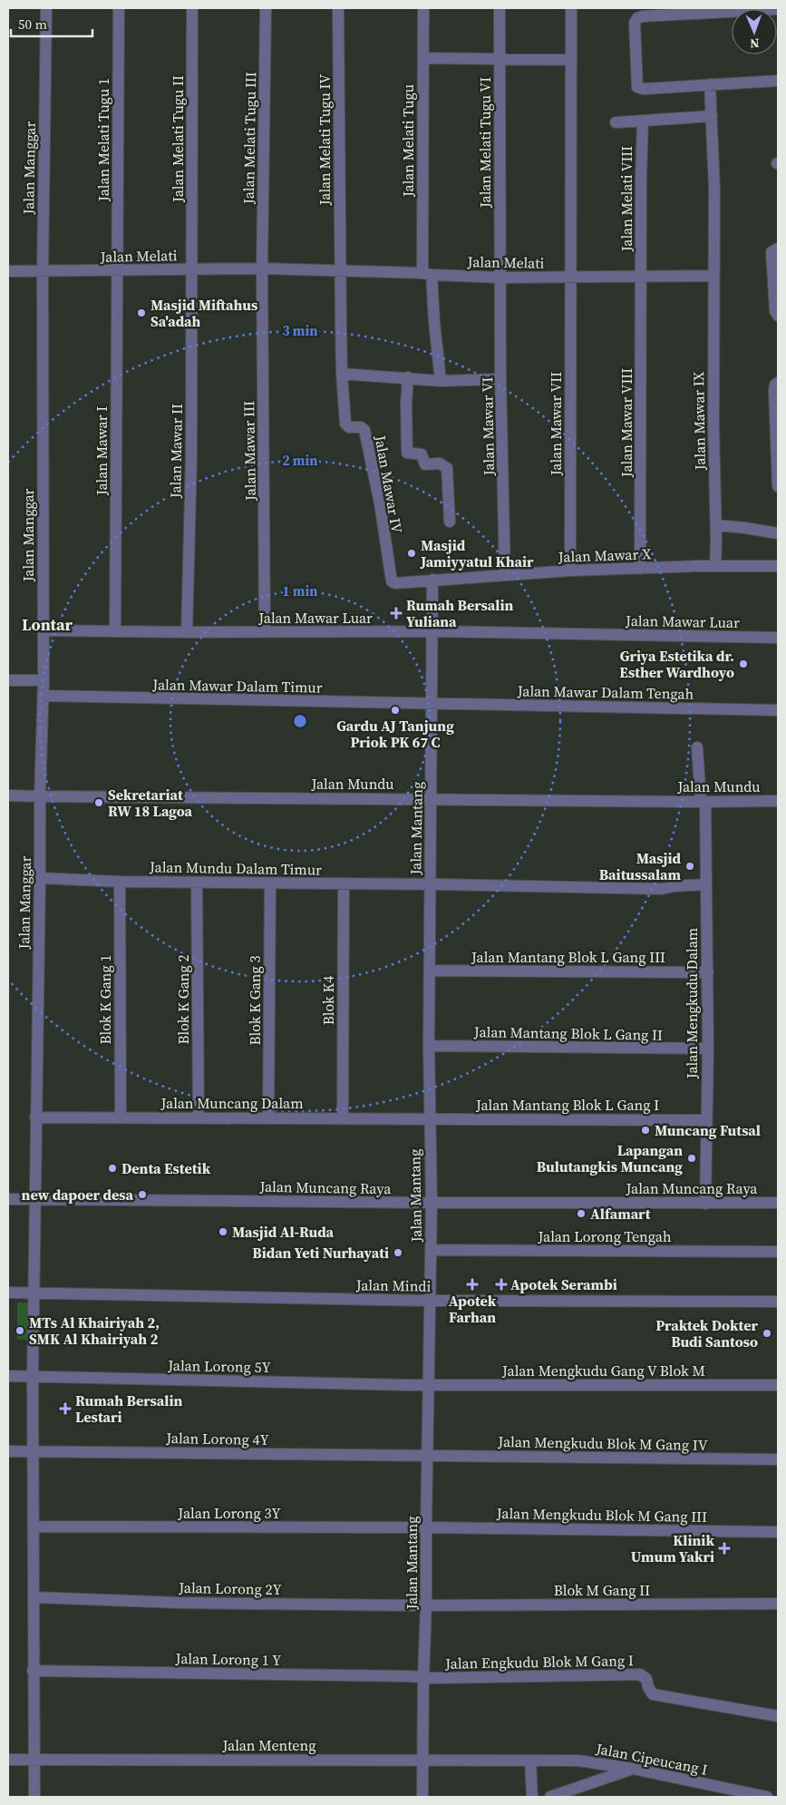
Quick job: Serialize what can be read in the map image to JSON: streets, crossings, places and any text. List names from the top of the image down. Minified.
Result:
{"streets":{"street":["Jalan Melati Tugu III","Jalan Melati Tugu II","Jalan Melati Tugu 1","Jalan Melati Tugu IV","Jalan Melati Tugu","Jalan Melati Tugu VI","Jalan Manggar","Jalan Melati VIII","Jalan Melati","Jalan Mawar IX","Jalan Mawar VIII","Jalan Mawar VII","Jalan Mawar VI","Jalan Mawar I","Jalan Mawar II","Jalan Mawar III","Jalan Mawar IV","Jalan Mawar X","Jalan Mawar Luar","Jalan Mawar Dalam Timur","Jalan Mawar Dalam Tengah","Jalan Mundu","Jalan Mantang","Jalan Mundu Dalam Timur","Jalan Mantang Blok L Gang III","Blok K Gang 1","Blok K Gang 2","Blok K Gang 3","Blok K4","Jalan Mengkudu Dalam","Jalan Mantang Blok L Gang II","Jalan Muncang Dalam","Jalan Mantang Blok L Gang I","Jalan Muncang Raya","Jalan Lorong Tengah","Jalan Mindi","Jalan Lorong 5Y","Jalan Mengkudu Gang V Blok M","Jalan Lorong 4Y","Jalan Mengkudu Blok M Gang IV","Jalan Lorong 3Y","Jalan Mengkudu Blok M Gang III","Jalan Lorong 2Y","Blok M Gang II","Jalan Lorong 1 Y","Jalan Engkudu Blok M Gang I","Jalan Menteng","Jalan Cipeucang I"]},"crossings":[["Jalan Melati Tugu III","Jalan Melati"],["Jalan Melati Tugu III","Jalan Mawar III"],["Jalan Melati Tugu II","Jalan Melati"],["Jalan Melati Tugu II","Jalan Mawar II"],["Jalan Melati Tugu 1","Jalan Melati"],["Jalan Melati Tugu 1","Jalan Mawar I"],["Jalan Melati Tugu IV","Jalan Melati"],["Jalan Melati Tugu IV","Jalan Mawar IV"],["Jalan Melati Tugu","Jalan Melati"],["Jalan Melati Tugu VI","Jalan Melati"],["Jalan Melati Tugu VI","Jalan Mawar VI"],["Jalan Manggar","Jalan Melati"],["Jalan Manggar","Jalan Mawar Luar"],["Jalan Manggar","Jalan Mawar Dalam Timur"],["Jalan Manggar","Jalan Mundu"],["Jalan Manggar","Jalan Mundu Dalam Timur"],["Jalan Manggar","Jalan Muncang Dalam"],["Jalan Manggar","Jalan Muncang Raya"],["Jalan Manggar","Jalan Mindi"],["Jalan Manggar","Jalan Lorong 5Y"],["Jalan Manggar","Jalan Lorong 4Y"],["Jalan Manggar","Jalan Lorong 3Y"],["Jalan Manggar","Jalan Lorong 2Y"],["Jalan Manggar","Jalan Lorong 1 Y"],["Jalan Manggar","Jalan Menteng"],["Jalan Melati VIII","Jalan Melati"],["Jalan Melati VIII","Jalan Mawar VIII"],["Jalan Melati","Jalan Mawar IX"],["Jalan Melati","Jalan Mawar VIII"],["Jalan Melati","Jalan Mawar VII"],["Jalan Melati","Jalan Mawar VI"],["Jalan Melati","Jalan Mawar I"],["Jalan Melati","Jalan Mawar II"],["Jalan Melati","Jalan Mawar III"],["Jalan Melati","Jalan Mawar IV"],["Jalan Mawar IX","Jalan Mawar X"],["Jalan Mawar VIII","Jalan Mawar X"],["Jalan Mawar VII","Jalan Mawar X"],["Jalan Mawar VI","Jalan Mawar X"],["Jalan Mawar I","Jalan Mawar Luar"],["Jalan Mawar II","Jalan Mawar Luar"],["Jalan Mawar III","Jalan Mawar Luar"],["Jalan Mawar IV","Jalan Mawar X"],["Jalan Mawar Luar","Jalan Mantang"],["Jalan Mawar Dalam Timur","Jalan Mawar Dalam Tengah"],["Jalan Mawar Dalam Timur","Jalan Mantang"],["Jalan Mawar Dalam Tengah","Jalan Mantang"],["Jalan Mundu","Jalan Mantang"],["Jalan Mundu","Jalan Mengkudu Dalam"],["Jalan Mantang","Jalan Mundu Dalam Timur"],["Jalan Mantang","Jalan Mantang Blok L Gang III"],["Jalan Mantang","Jalan Mantang Blok L Gang II"],["Jalan Mantang","Jalan Muncang Dalam"],["Jalan Mantang","Jalan Mantang Blok L Gang I"],["Jalan Mantang","Jalan Muncang Raya"],["Jalan Mantang","Jalan Lorong Tengah"],["Jalan Mantang","Jalan Mindi"],["Jalan Mantang","Jalan Lorong 5Y"],["Jalan Mantang","Jalan Mengkudu Gang V Blok M"],["Jalan Mantang","Jalan Lorong 4Y"],["Jalan Mantang","Jalan Mengkudu Blok M Gang IV"],["Jalan Mantang","Jalan Lorong 3Y"],["Jalan Mantang","Jalan Mengkudu Blok M Gang III"],["Jalan Mantang","Jalan Lorong 2Y"],["Jalan Mantang","Blok M Gang II"],["Jalan Mantang","Jalan Lorong 1 Y"],["Jalan Mantang","Jalan Engkudu Blok M Gang I"],["Jalan Mantang","Jalan Menteng"],["Jalan Mundu Dalam Timur","Blok K Gang 1"],["Jalan Mundu Dalam Timur","Blok K Gang 2"],["Jalan Mundu Dalam Timur","Blok K Gang 3"],["Jalan Mundu Dalam Timur","Blok K4"],["Jalan Mundu Dalam Timur","Jalan Mengkudu Dalam"],["Jalan Mantang Blok L Gang III","Jalan Mengkudu Dalam"],["Blok K Gang 1","Jalan Muncang Dalam"],["Blok K Gang 2","Jalan Muncang Dalam"],["Blok K Gang 3","Jalan Muncang Dalam"],["Blok K4","Jalan Muncang Dalam"],["Jalan Mengkudu Dalam","Jalan Mantang Blok L Gang II"],["Jalan Mengkudu Dalam","Jalan Mantang Blok L Gang I"],["Jalan Mengkudu Dalam","Jalan Muncang Raya"],["Jalan Muncang Dalam","Jalan Mantang Blok L Gang I"],["Jalan Lorong 5Y","Jalan Mengkudu Gang V Blok M"],["Jalan Lorong 4Y","Jalan Mengkudu Blok M Gang IV"],["Jalan Lorong 3Y","Jalan Mengkudu Blok M Gang III"],["Jalan Lorong 2Y","Blok M Gang II"],["Jalan Lorong 1 Y","Jalan Engkudu Blok M Gang I"],["Jalan Menteng","Jalan Cipeucang I"]],"districts":["Lontar"],"places":{"other":["Masjid Miftahus Sa'adah","Masjid Jamiyyatul Khair","Griya Estetika dr. Esther Wardhoyo","Gardu AJ Tanjung Priok PK 67 C","Sekretariat RW 18 Lagoa","Masjid Baitussalam","Muncang Futsal","Lapangan Bulutangkis Muncang","Denta Estetik","new dapoer desa","Alfamart","Masjid Al-Ruda","Bidan Yeti Nurhayati","MTs Al Khairiyah 2, SMK Al Khairiyah 2","Praktek Dokter Budi Santoso"],"health":["Rumah Bersalin Yuliana","Apotek Farhan","Apotek Serambi","Rumah Bersalin Lestari","Klinik Umum Yakri"]},"scale_bar":"50 m","north":"bottom","rings":["3 min","2 min","1 min"]}
